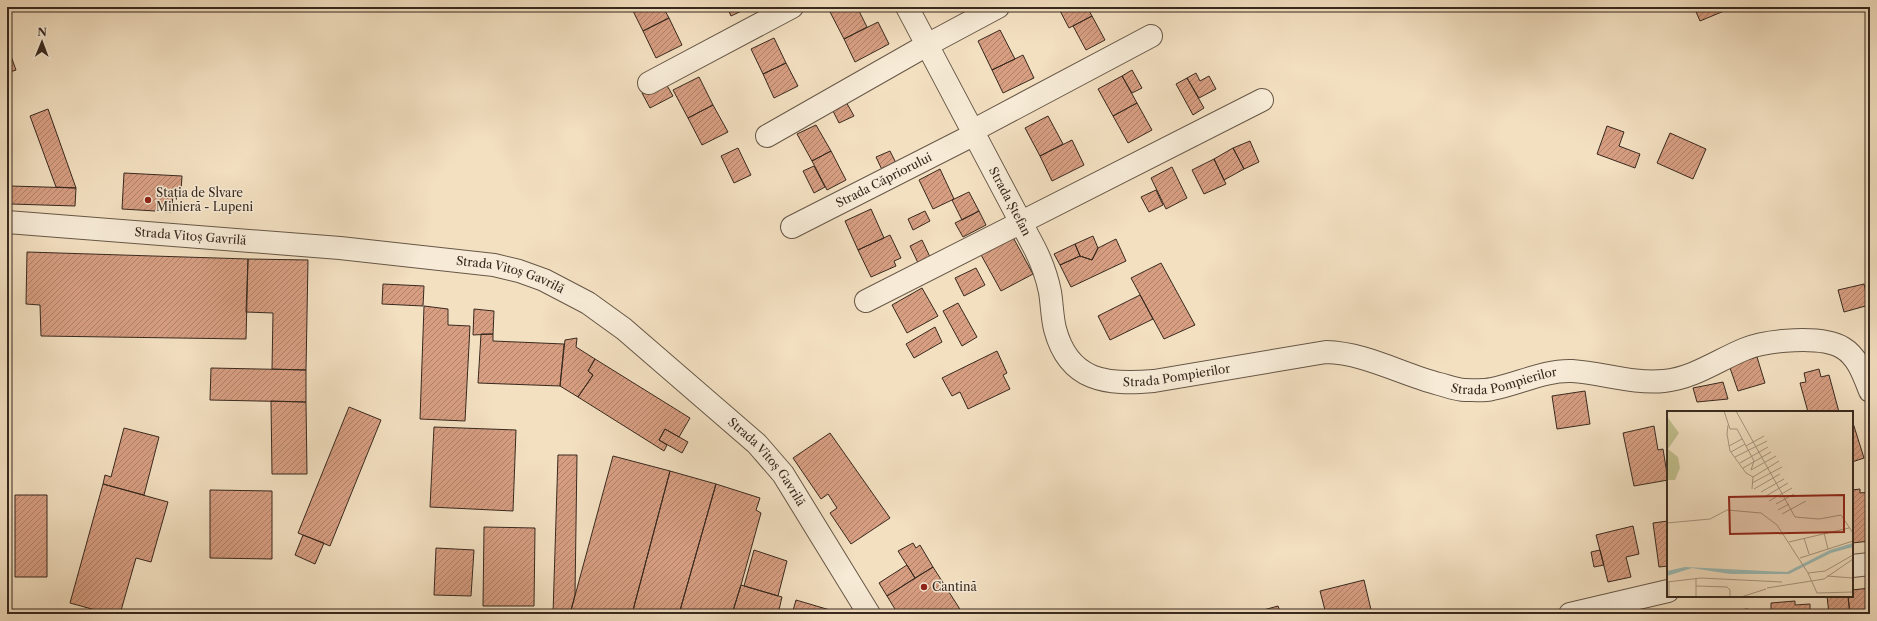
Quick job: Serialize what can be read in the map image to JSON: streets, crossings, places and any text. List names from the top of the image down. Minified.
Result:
{"streets":{"street":["Strada Căpriorului","Strada Ștefan","Strada Vitoș Gavrilă","Strada Pompierilor"]},"crossings":[["Strada Căpriorului","Strada Ștefan"],["Strada Ștefan","Strada Pompierilor"]],"places":["Stația de Slvare Minieră - Lupeni","Cantină"],"north":"top"}
